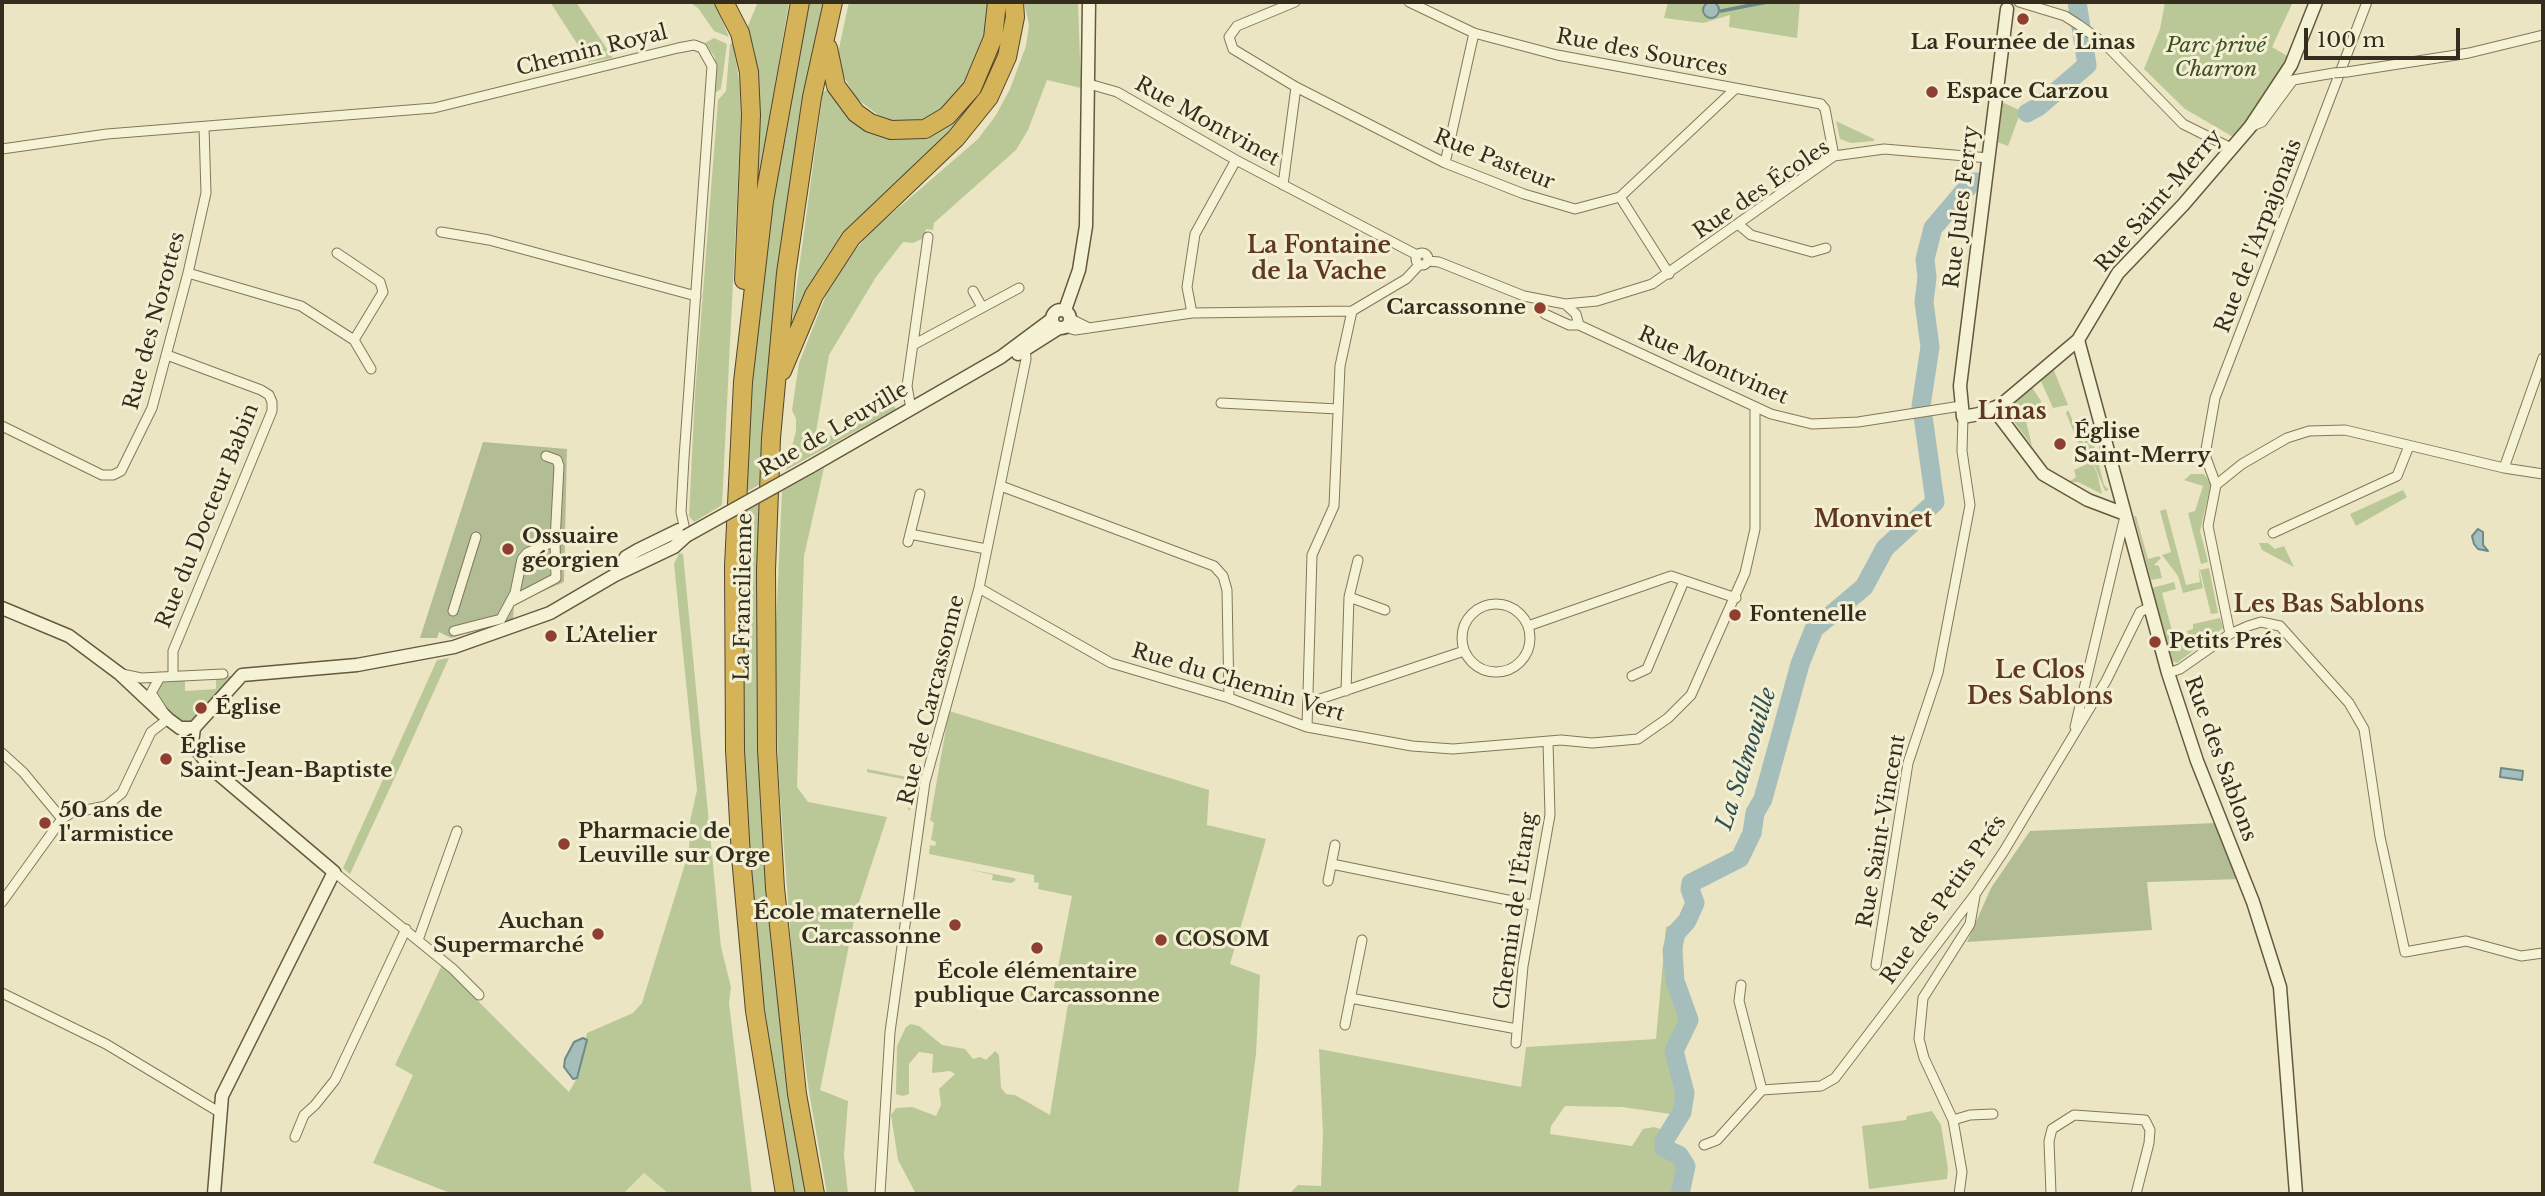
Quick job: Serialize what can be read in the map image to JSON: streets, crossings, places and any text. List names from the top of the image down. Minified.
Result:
{"streets":{"highway":["La Francilienne"],"street":["Chemin Royal","Rue des Sources","Rue Montvinet","Rue Pasteur","Rue des Écoles","Rue Saint-Merry","Rue Jules Ferry","Rue de l'Arpajonais","Rue des Norottes","Rue de Leuville","Rue du Docteur Babin","Rue du Chemin Vert","Rue de Carcassonne","Rue des Sablons","Rue Saint-Vincent","Rue des Petits Prés","Chemin de l'Étang"]},"crossings":[["Chemin Royal","Rue des Norottes"],["Chemin Royal","Rue de Leuville"],["Rue des Sources","Rue Pasteur"],["Rue des Sources","Rue des Écoles"],["Rue Montvinet","Rue des Écoles"],["Rue Montvinet","Rue Saint-Merry"],["Rue Montvinet","Rue Jules Ferry"],["Rue Montvinet","Rue du Chemin Vert"],["Rue Montvinet","Rue Saint-Vincent"],["Rue des Écoles","Rue Jules Ferry"],["Rue Saint-Merry","Rue Jules Ferry"],["Rue Saint-Merry","Rue des Sablons"],["Rue Saint-Merry","Rue Saint-Vincent"],["Rue Jules Ferry","Rue Saint-Vincent"],["Rue des Norottes","Rue du Docteur Babin"],["Rue de Leuville","Rue de Carcassonne"],["Rue du Chemin Vert","Rue de Carcassonne"],["Rue du Chemin Vert","Chemin de l'Étang"],["Rue des Sablons","Rue des Petits Prés"]],"districts":["La Fontaine de la Vache","Linas","Monvinet","Les Bas Sablons","Le Clos Des Sablons"],"water":["La Salmouille"],"parks":["Parc privé Charron"],"places":["La Fournée de Linas","Espace Carzou","Carcassonne","Église Saint-Merry","Ossuaire géorgien","Fontenelle","L’Atelier","Petits Prés","Église","Église Saint-Jean-Baptiste","50 ans de l'armistice","Pharmacie de Leuville sur Orge","École maternelle Carcassonne","Auchan Supermarché","COSOM","École élémentaire publique Carcassonne"],"scale_bar":"100 m"}
